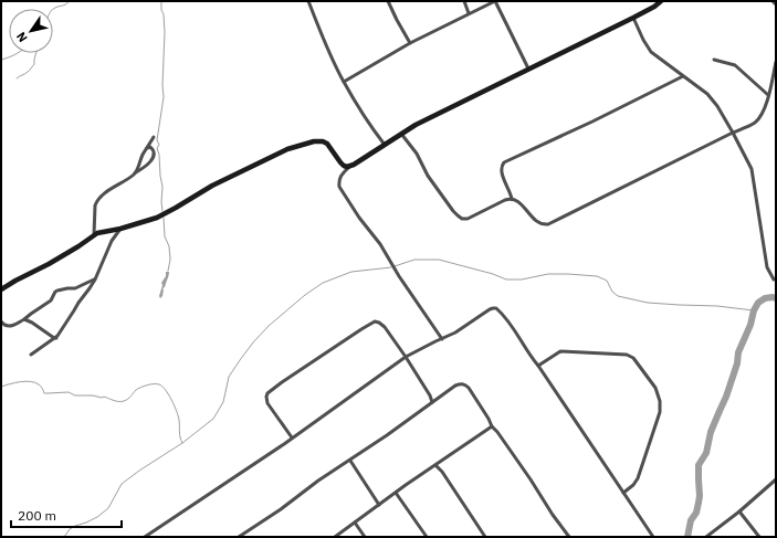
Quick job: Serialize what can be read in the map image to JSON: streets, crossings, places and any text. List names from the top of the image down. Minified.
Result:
{"scale_bar":"200 m","north":"bottom left"}
